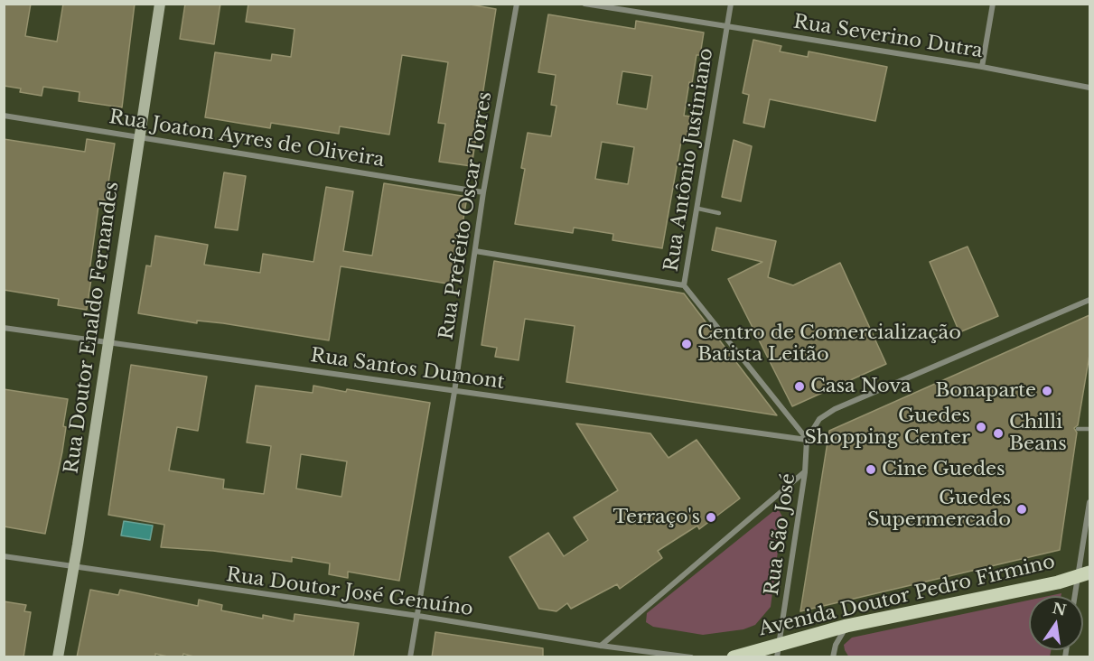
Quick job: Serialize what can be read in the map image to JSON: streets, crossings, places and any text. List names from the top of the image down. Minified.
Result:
{"streets":{"main road":["Rua Doutor Enaldo Fernandes","Avenida Doutor Pedro Firmino"],"street":["Rua Severino Dutra","Rua Joaton Ayres de Oliveira","Rua Antônio Justiniano","Rua Prefeito Oscar Torres","Rua Santos Dumont","Rua São José","Rua Doutor José Genuíno"]},"crossings":[["Rua Severino Dutra","Rua Antônio Justiniano"],["Rua Joaton Ayres de Oliveira","Rua Prefeito Oscar Torres"],["Rua Joaton Ayres de Oliveira","Rua Doutor Enaldo Fernandes"],["Rua Antônio Justiniano","Rua Santos Dumont"],["Rua Antônio Justiniano","Rua São José"],["Rua Prefeito Oscar Torres","Rua Santos Dumont"],["Rua Prefeito Oscar Torres","Rua Doutor José Genuíno"],["Rua Doutor Enaldo Fernandes","Rua Santos Dumont"],["Rua Doutor Enaldo Fernandes","Rua Doutor José Genuíno"],["Rua Santos Dumont","Rua São José"],["Rua São José","Avenida Doutor Pedro Firmino"]],"places":["Centro de Comercialização Batista Leitão","Casa Nova","Bonaparte","Guedes Shopping Center","Chilli Beans","Cine Guedes","Guedes Supermercado","Terraço's"],"north":"top"}
